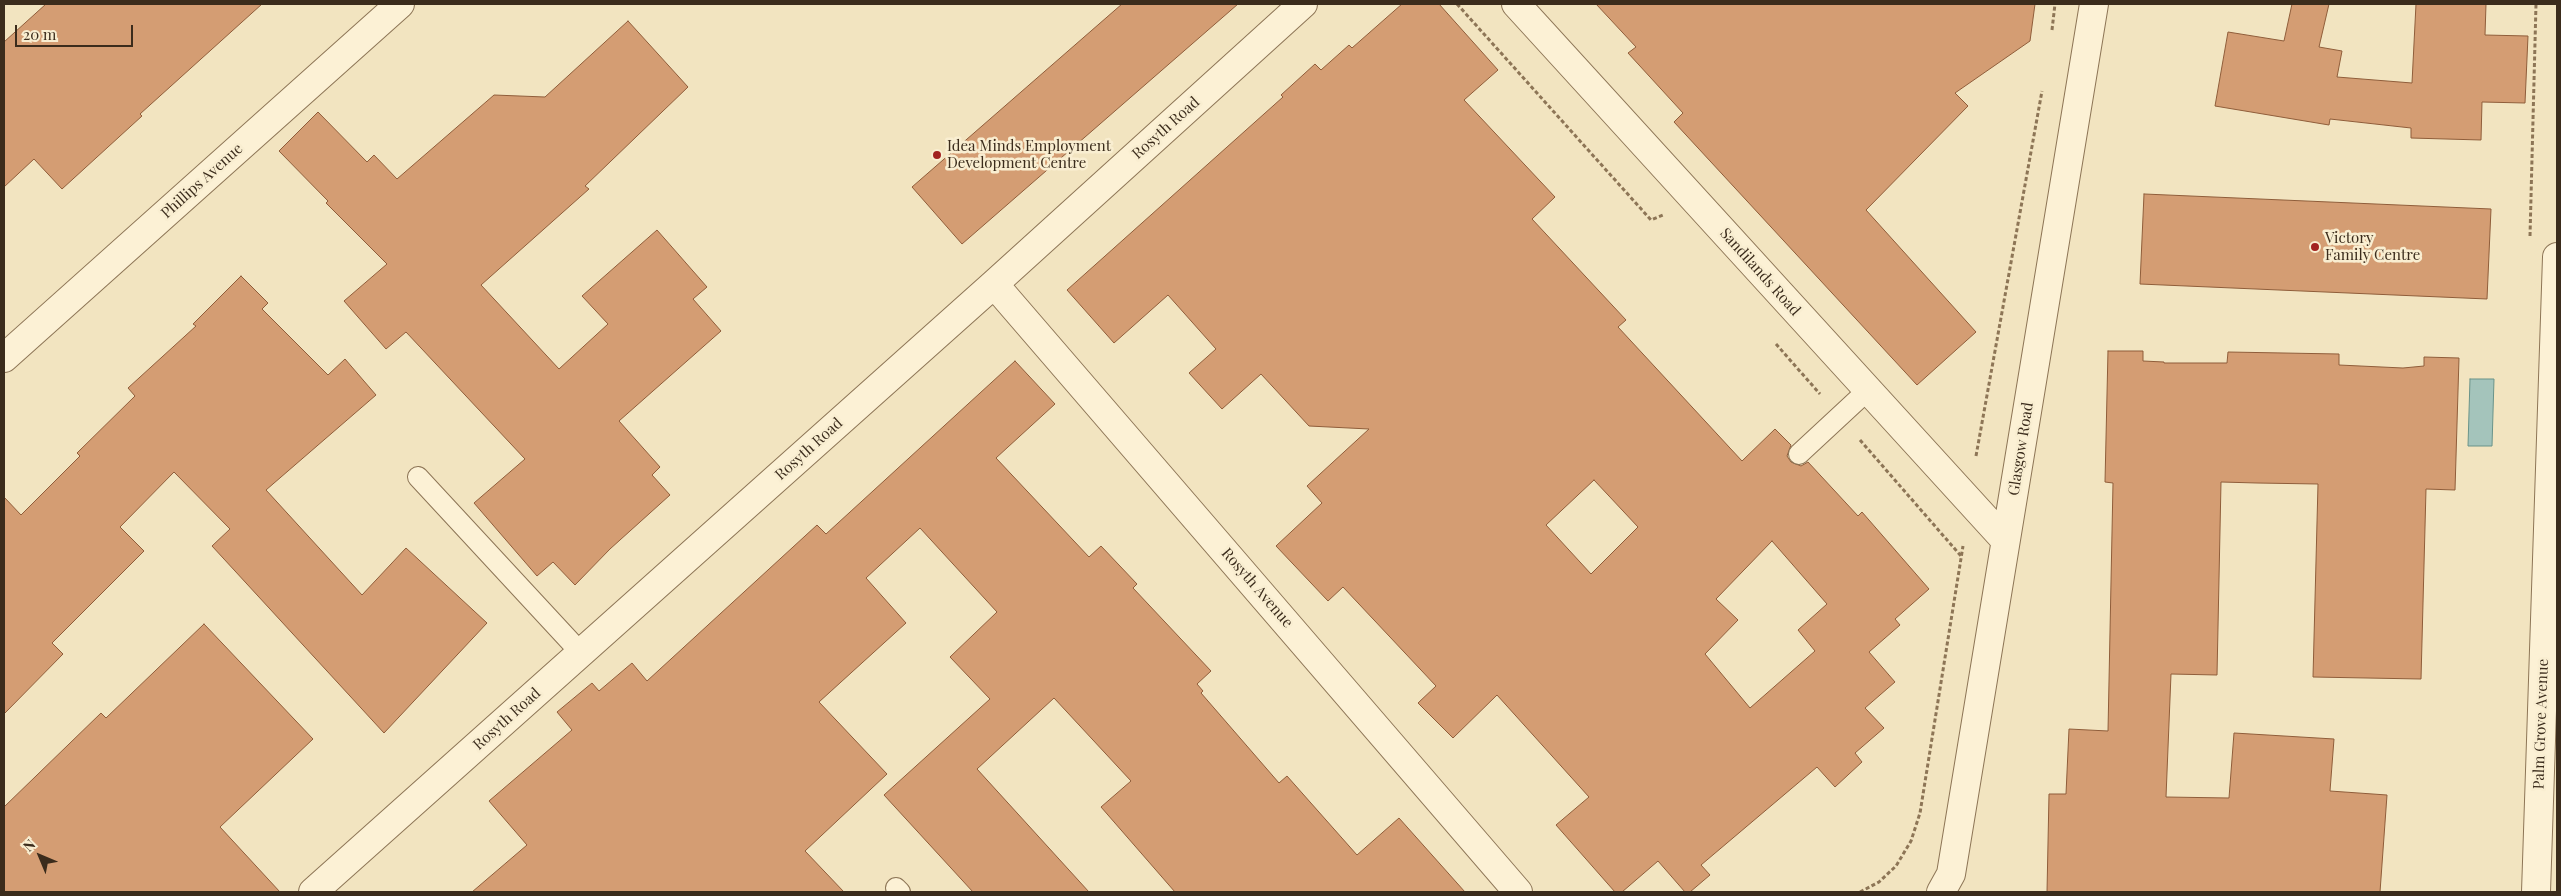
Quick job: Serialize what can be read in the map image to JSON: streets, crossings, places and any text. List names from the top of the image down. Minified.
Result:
{"streets":{"street":["Rosyth Road","Phillips Avenue","Sandilands Road","Glasgow Road","Rosyth Avenue","Palm Grove Avenue"]},"crossings":[["Rosyth Road","Rosyth Avenue"],["Sandilands Road","Glasgow Road"]],"places":["Idea Minds Employment Development Centre","Victory Family Centre"],"scale_bar":"20 m","north":"top left"}
